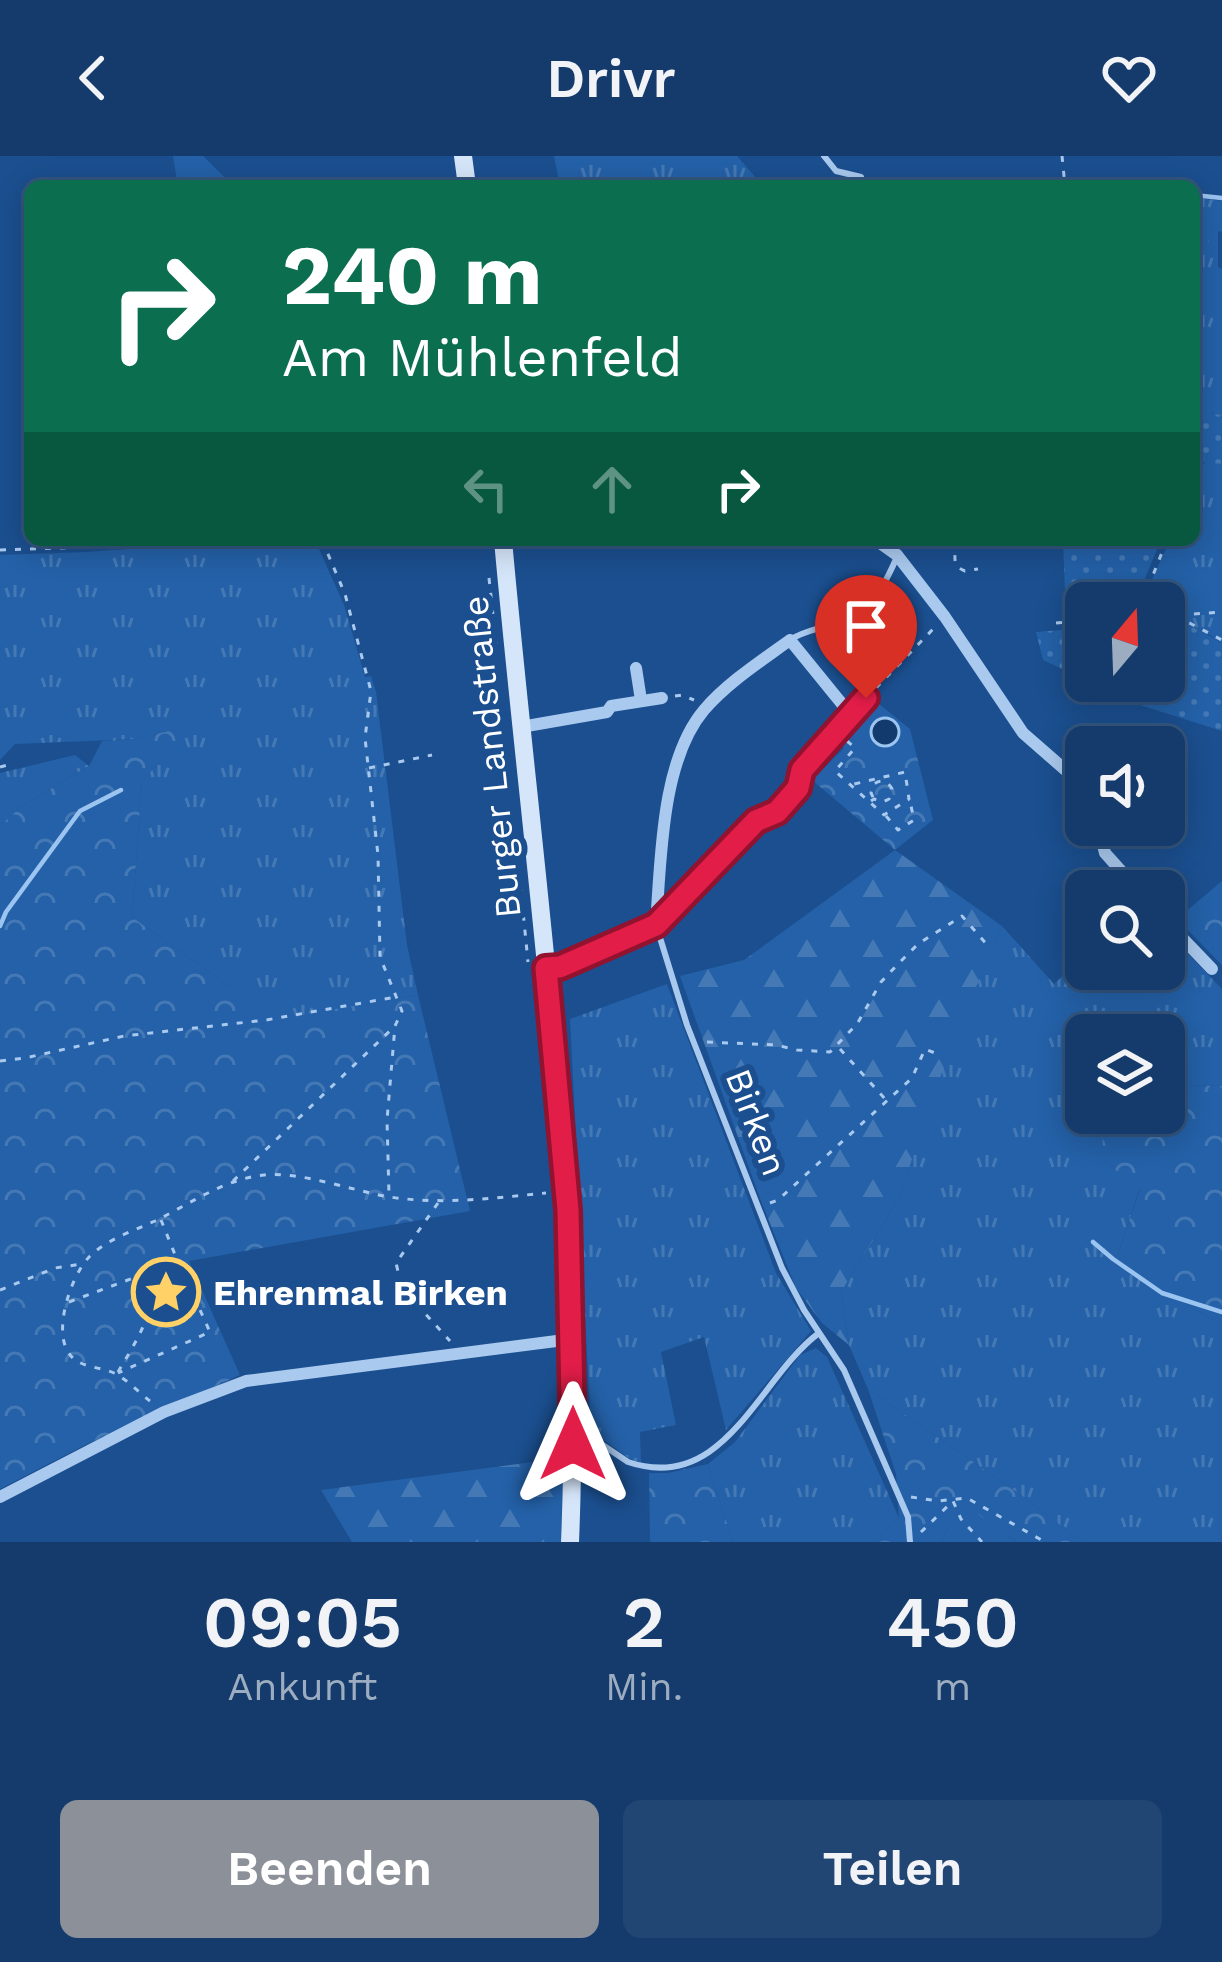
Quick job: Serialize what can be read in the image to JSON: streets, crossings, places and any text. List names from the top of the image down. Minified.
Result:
{"streets":{"main road":["Burger Landstraße"],"lane":["Birken"]},"places":{"place":["Ehrenmal Birken"]},"north":"top","page":{"header":"Drivr","turn":["240 m","Am Mühlenfeld"],"eta":["09:05","Ankunft","2","Min.","450","m"],"buttons":["Beenden","Teilen"]}}
